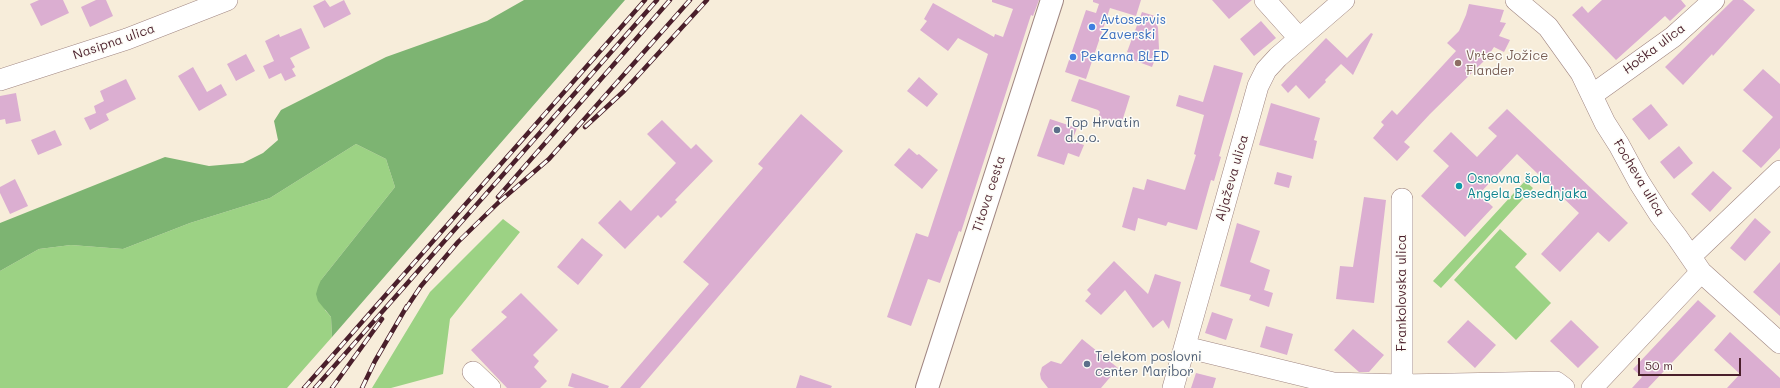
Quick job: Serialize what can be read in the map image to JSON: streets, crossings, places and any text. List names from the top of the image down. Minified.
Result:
{"streets":{"main road":["Titova cesta"],"street":["Nasipna ulica","Hočka ulica","Aljaževa ulica","Focheva ulica","Frankolovska ulica"]},"crossings":[["Hočka ulica","Focheva ulica"]],"places":["Avtoservis Zaverski","Pekarna BLED","Vrtec Jožice Flander","Top Hrvatin d.o.o.","Osnovna šola Angela Besednjaka","Telekom poslovni center Maribor"],"scale_bar":"50 m"}
